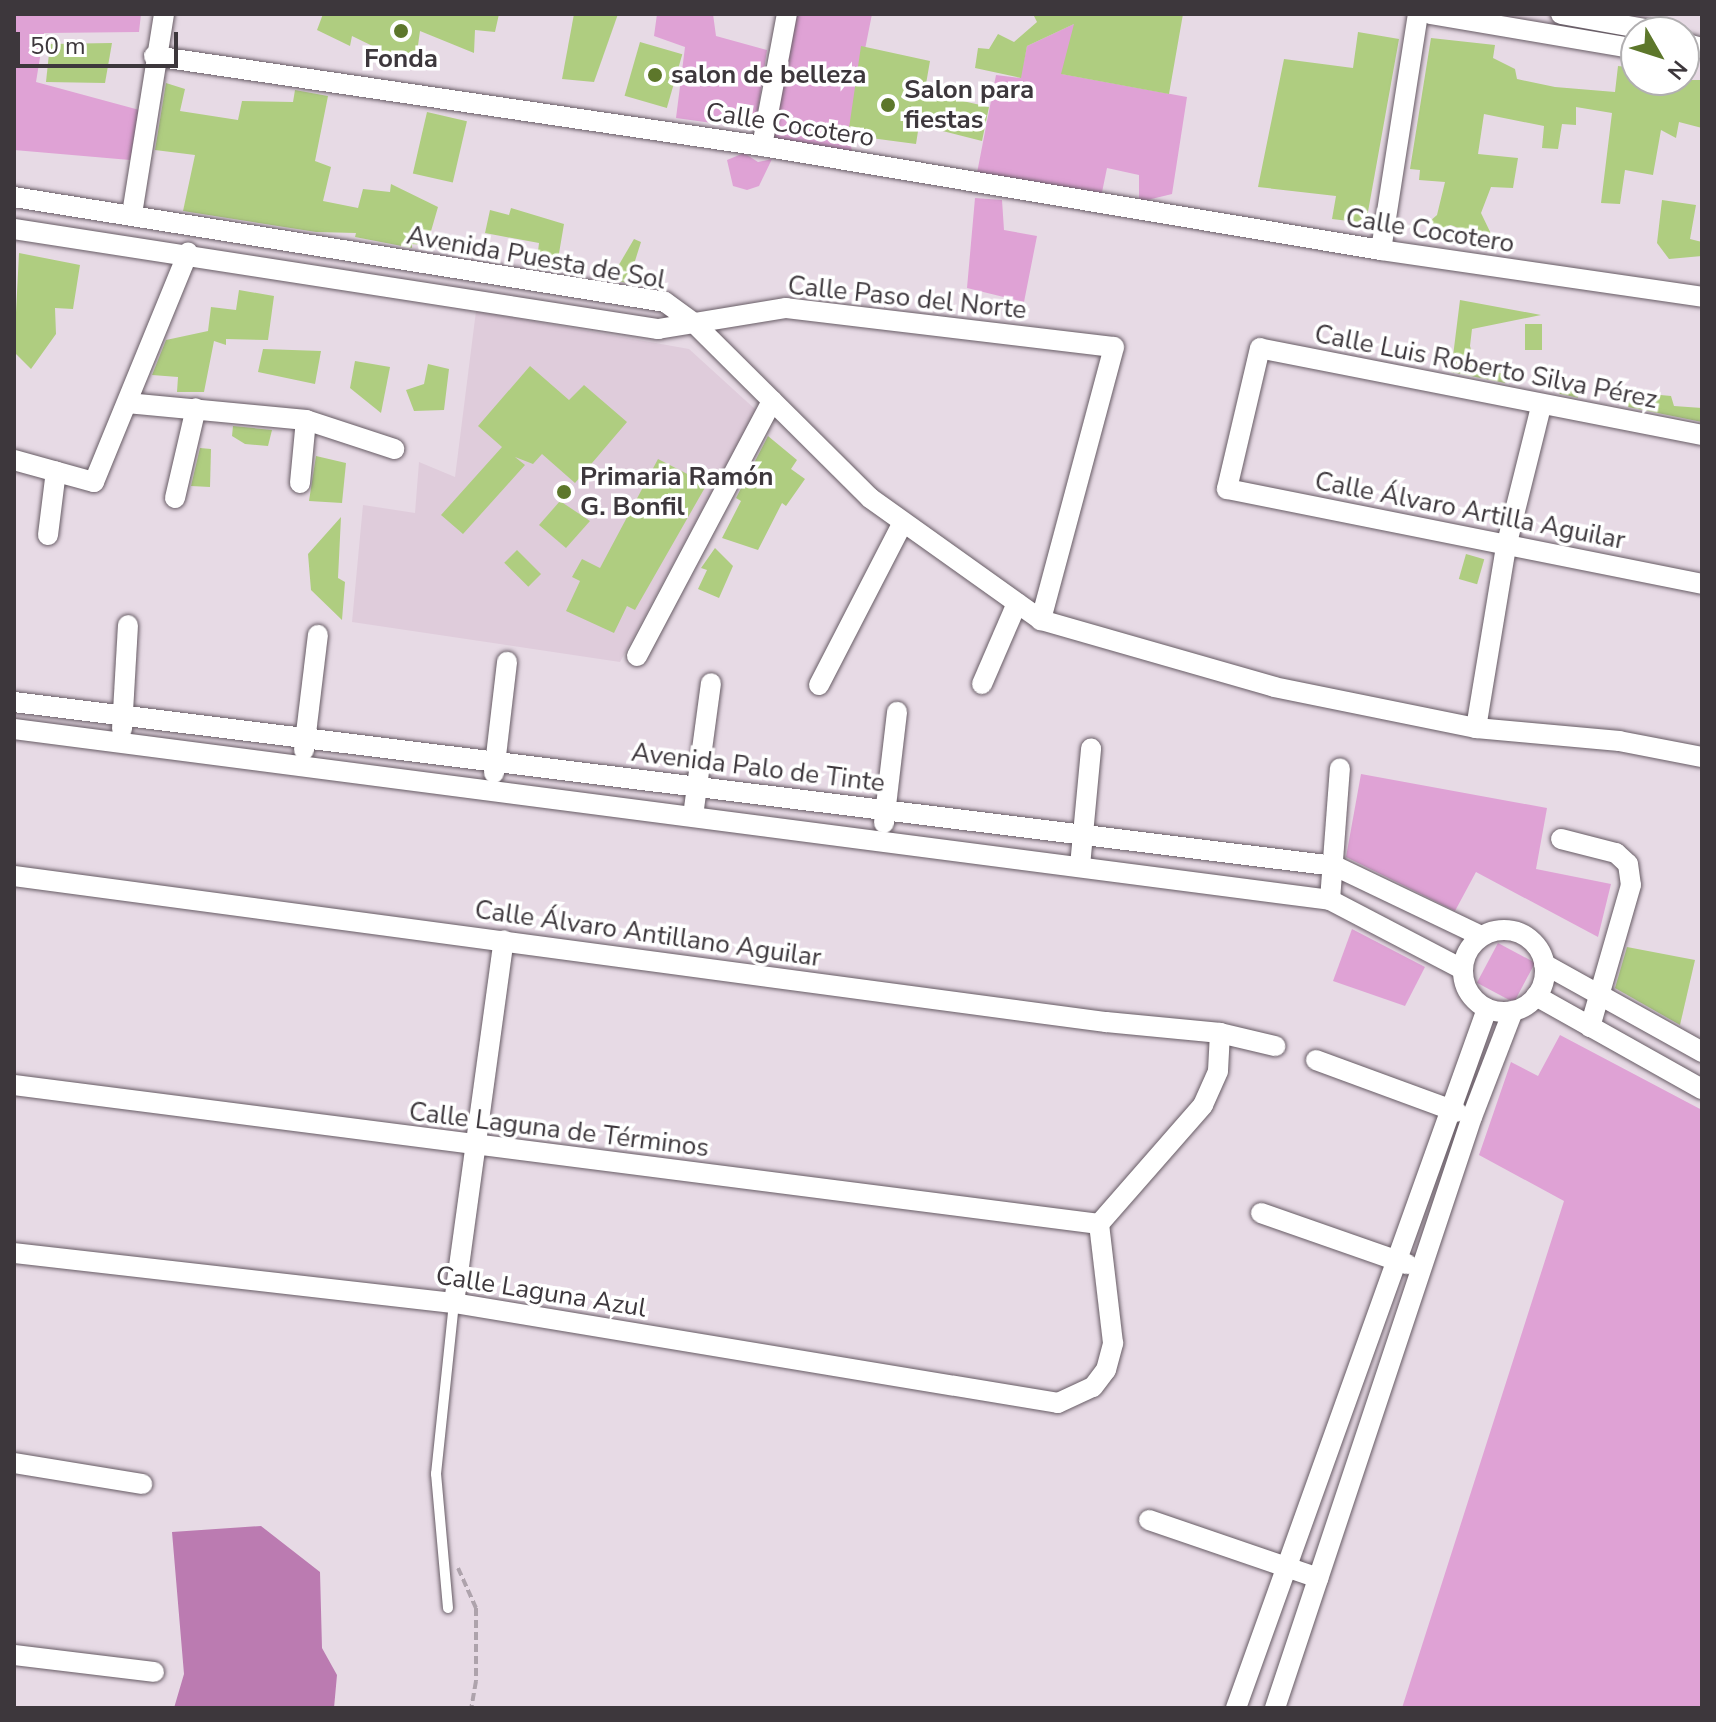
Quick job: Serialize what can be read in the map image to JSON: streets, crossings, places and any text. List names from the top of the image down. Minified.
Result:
{"streets":{"street":["Calle Cocotero","Avenida Puesta de Sol","Calle Paso del Norte","Calle Luis Roberto Silva Pérez","Calle Álvaro Artilla Aguilar","Avenida Palo de Tinte","Calle Álvaro Antillano Aguilar","Calle Laguna de Términos","Calle Laguna Azul"]},"crossings":[["Avenida Puesta de Sol","Calle Paso del Norte"],["Calle Luis Roberto Silva Pérez","Calle Álvaro Artilla Aguilar"],["Calle Laguna de Términos","Calle Laguna Azul"]],"places":["Fonda","salon de belleza","Salon para fiestas","Primaria Ramón G. Bonfil"],"scale_bar":"50 m","north":"bottom right"}
